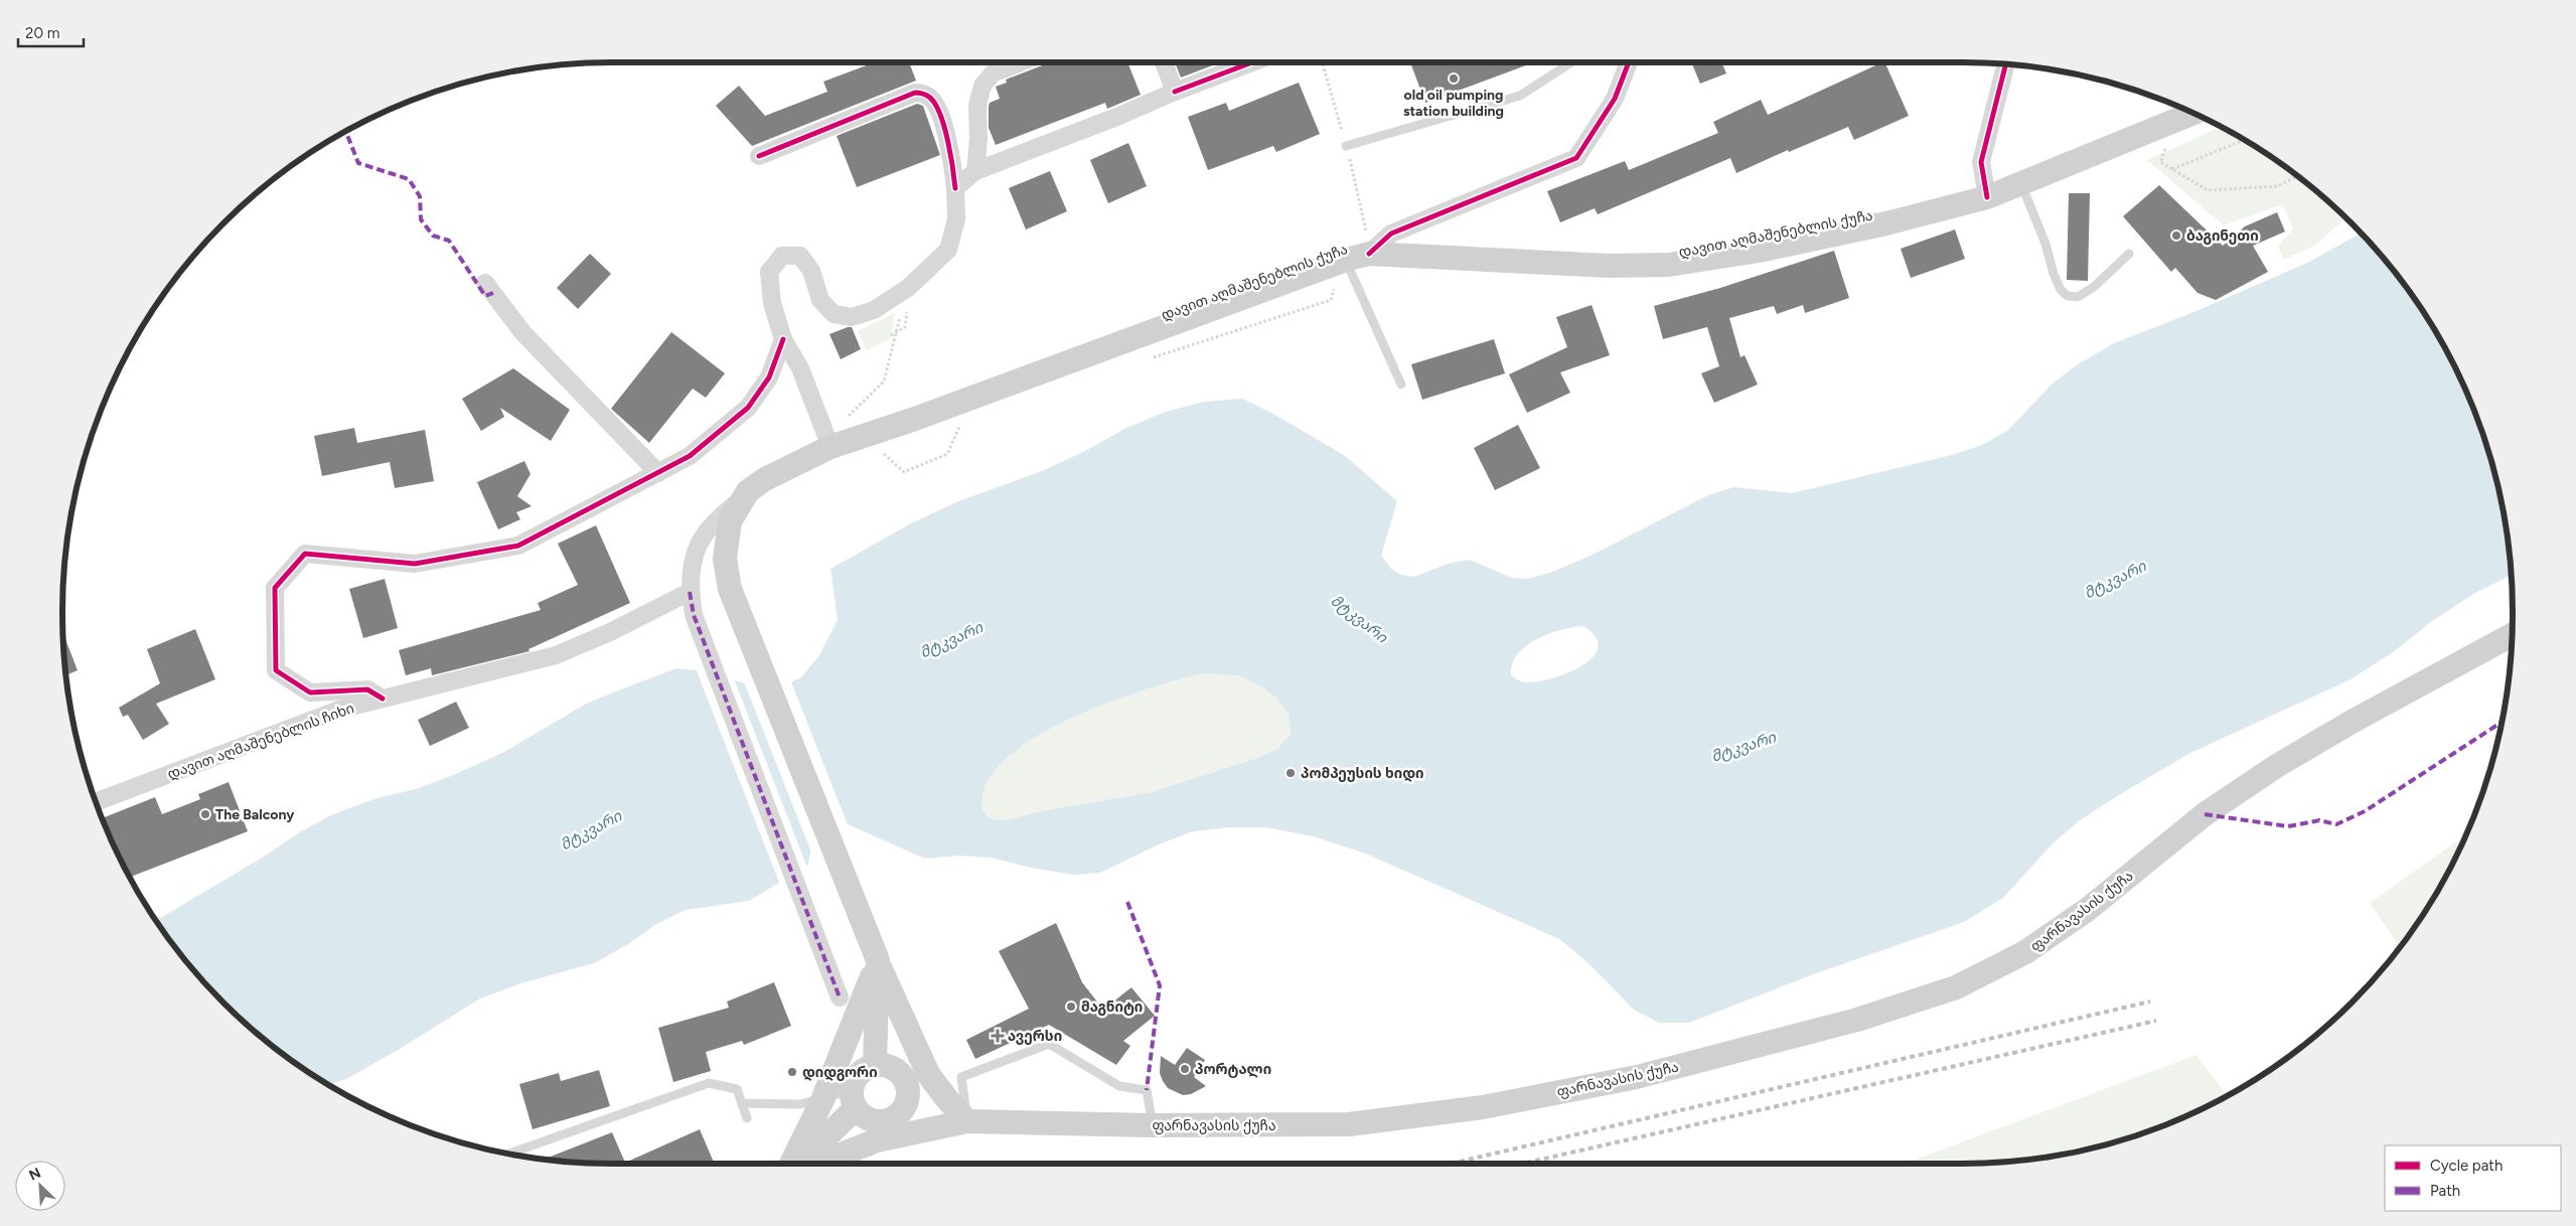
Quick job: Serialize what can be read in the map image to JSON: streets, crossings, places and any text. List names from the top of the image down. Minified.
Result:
{"streets":{"main road":["დავით აღმაშენებლის ქუჩა","ფარნავასის ქუჩა"],"street":["დავით აღმაშენებლის ჩიხი"]},"crossings":[["დავით აღმაშენებლის ქუჩა","დავით აღმაშენებლის ჩიხი"],["დავით აღმაშენებლის ქუჩა","ფარნავასის ქუჩა"]],"water":["მტკვარი"],"places":{"other":["old oil pumping station building","ბაგინეთი","პომპეუსის ხიდი","The Balcony","მაგნიტი","პორტალი","დიდგორი"],"health":["ავერსი"]},"legend":["Cycle path","Path"],"scale_bar":"20 m","north":"top left"}
